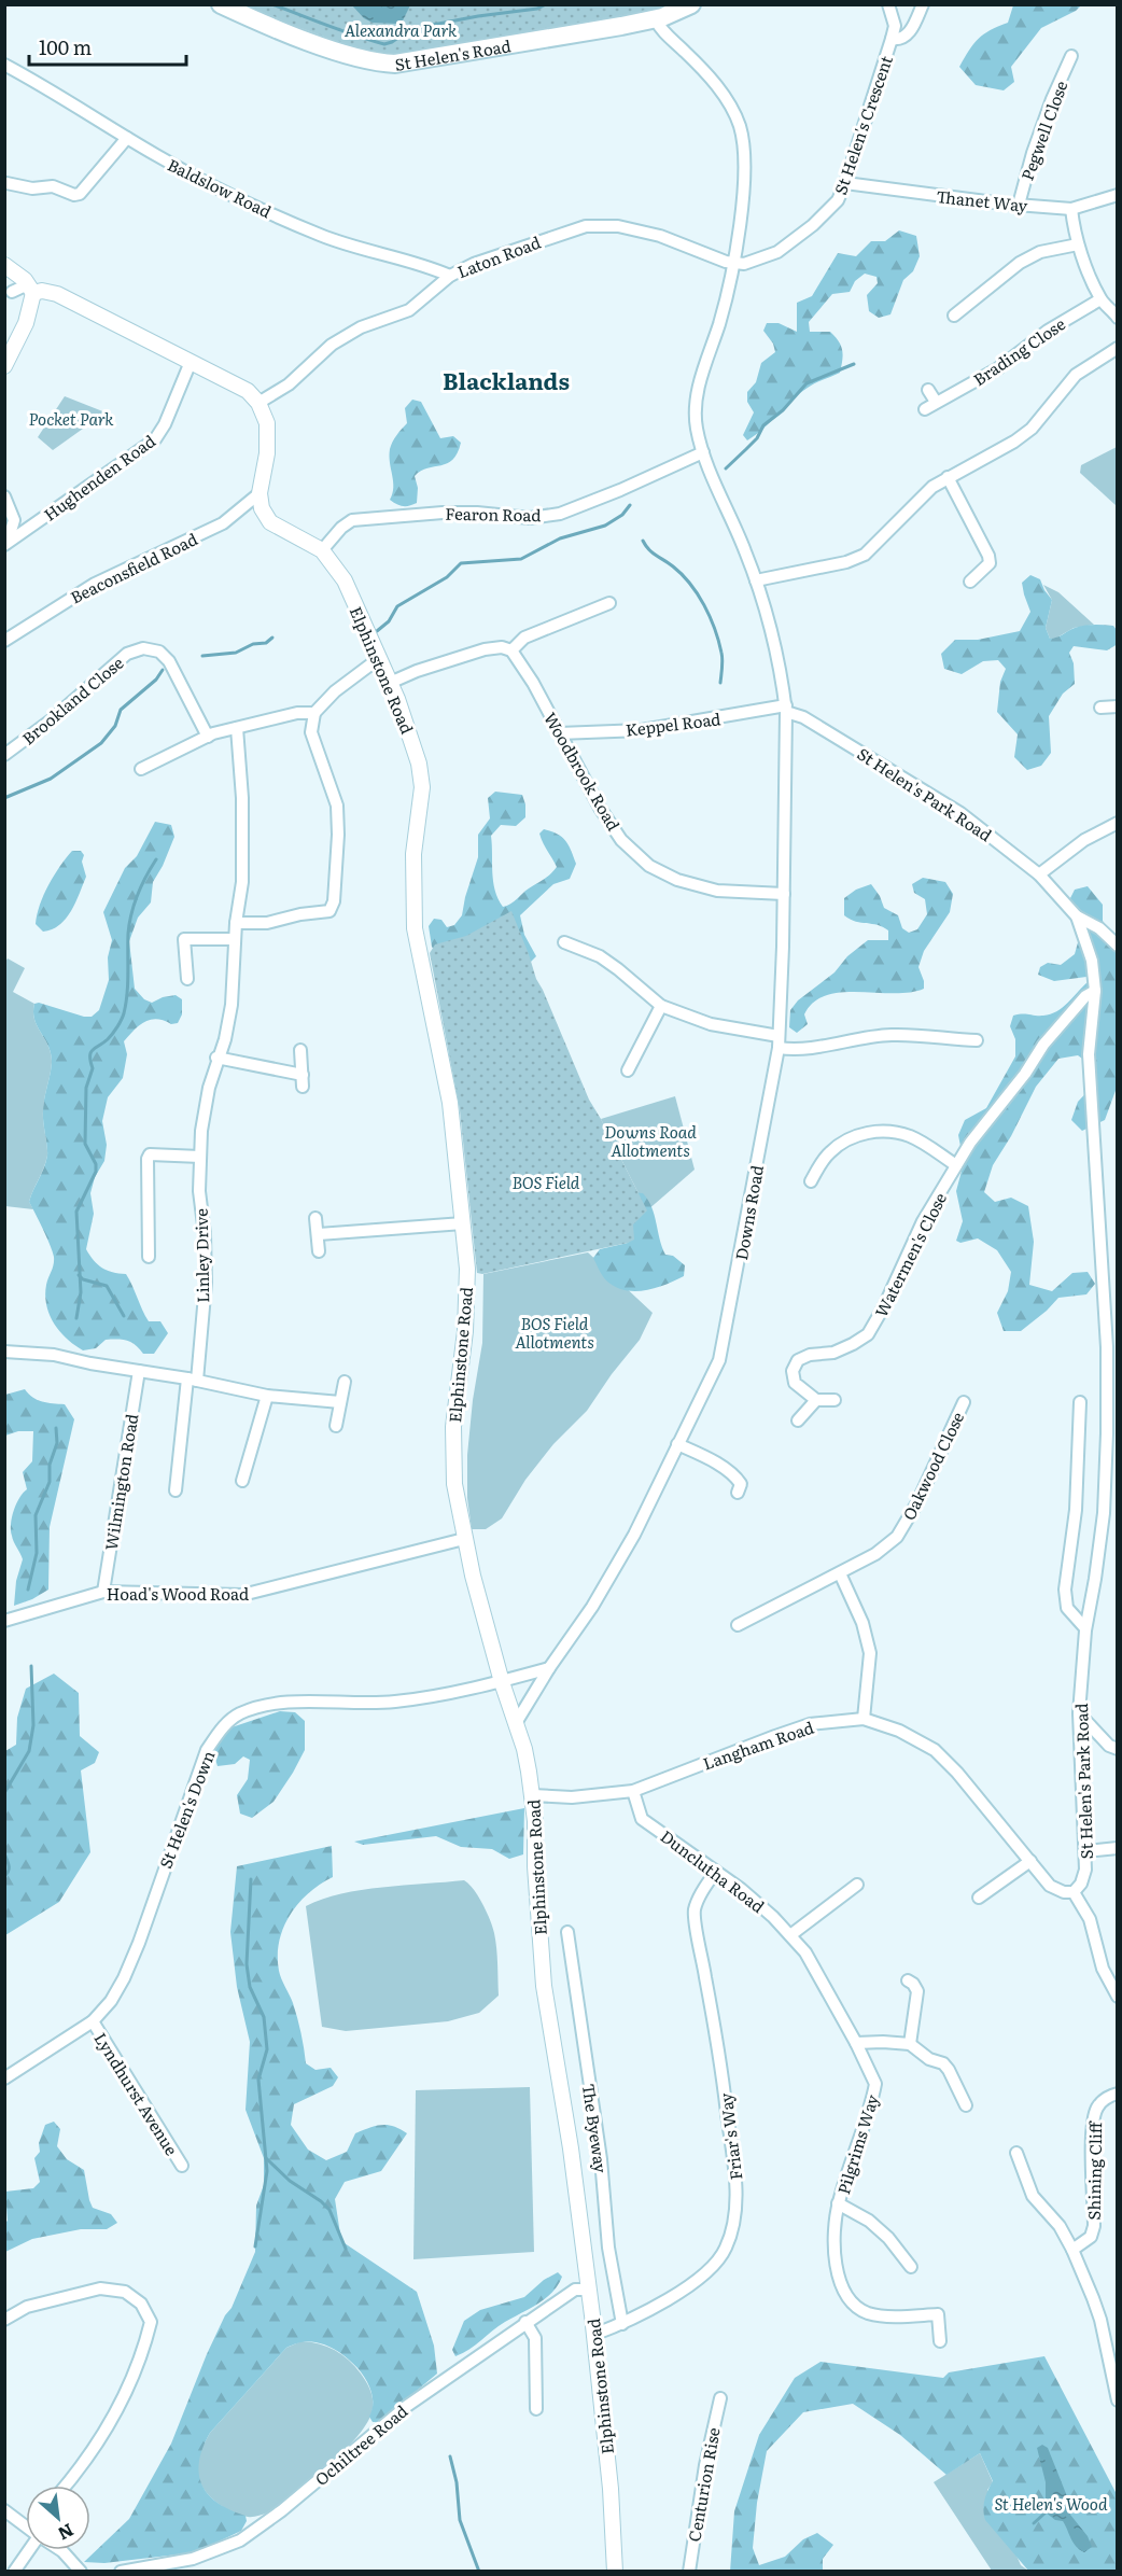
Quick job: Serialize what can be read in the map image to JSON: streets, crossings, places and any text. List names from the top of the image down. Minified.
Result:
{"streets":{"main road":["St Helen's Road"],"street":["St Helen's Crescent","Pegwell Close","Baldslow Road","Thanet Way","Laton Road","Brading Close","Hughenden Road","Fearon Road","Beaconsfield Road","Elphinstone Road","Brookland Close","Keppel Road","Woodbrook Road","St Helen's Park Road","Downs Road","Watermen's Close","Linley Drive","Oakwood Close","Wilmington Road","Hoad's Wood Road","Langham Road","St Helen's Down","Dunclutha Road","Lyndhurst Avenue","The Byeway","Friar's Way","Pilgrims Way","Shining Cliff","Ochiltree Road","Centurion Rise"]},"crossings":[["St Helen's Crescent","Thanet Way"],["St Helen's Crescent","Laton Road"],["Pegwell Close","Thanet Way"],["Baldslow Road","Laton Road"],["Laton Road","Elphinstone Road"],["Fearon Road","Elphinstone Road"],["Beaconsfield Road","Elphinstone Road"],["Elphinstone Road","Downs Road"],["Elphinstone Road","Hoad's Wood Road"],["Elphinstone Road","Langham Road"],["Elphinstone Road","St Helen's Down"],["Elphinstone Road","Friar's Way"],["Elphinstone Road","Ochiltree Road"],["Keppel Road","Woodbrook Road"],["Keppel Road","St Helen's Park Road"],["Keppel Road","Downs Road"],["Woodbrook Road","Downs Road"],["St Helen's Park Road","Downs Road"],["St Helen's Park Road","Watermen's Close"],["St Helen's Park Road","Langham Road"],["Wilmington Road","Hoad's Wood Road"],["Langham Road","Dunclutha Road"],["St Helen's Down","Lyndhurst Avenue"],["Dunclutha Road","Friar's Way"],["Dunclutha Road","Pilgrims Way"],["The Byeway","Friar's Way"]],"districts":["Blacklands"],"parks":["Alexandra Park","Pocket Park","Downs Road Allotments","BOS Field","BOS Field Allotments","St Helen's Wood"],"scale_bar":"100 m","north":"bottom right"}
